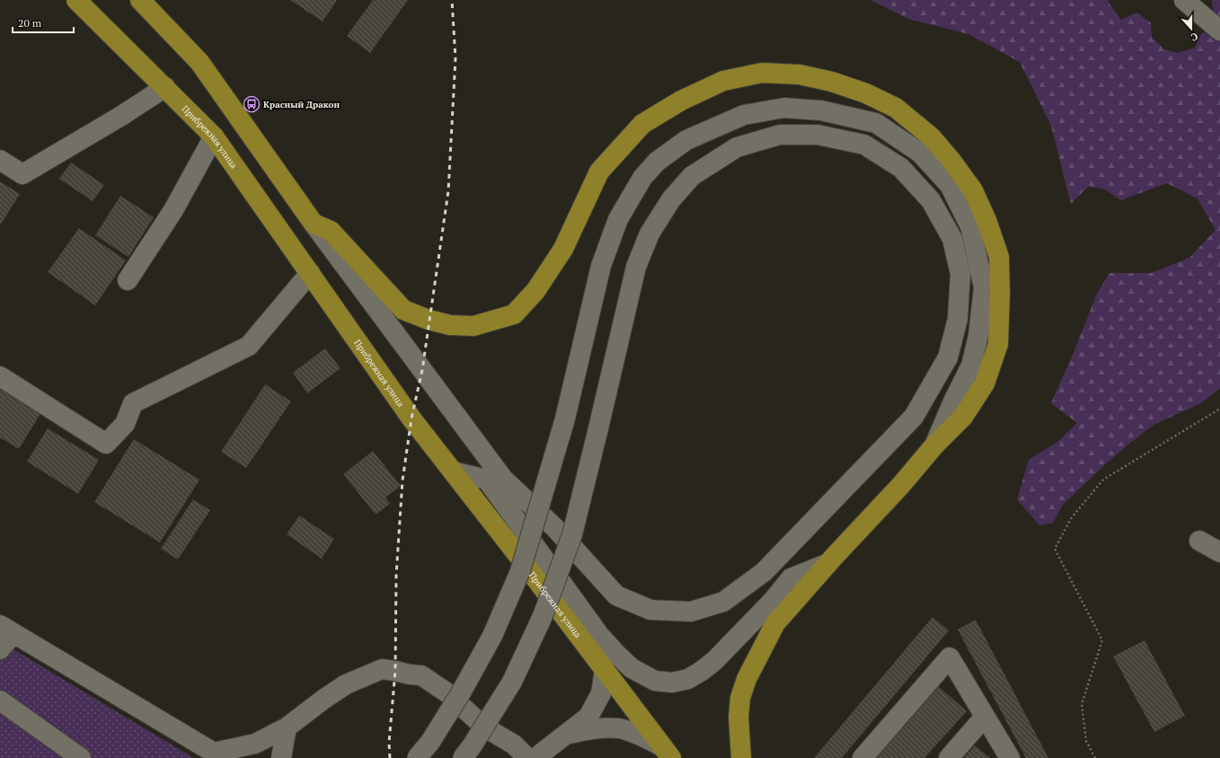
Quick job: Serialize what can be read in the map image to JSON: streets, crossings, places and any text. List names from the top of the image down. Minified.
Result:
{"streets":{"main road":["Прибрежная улица"]},"places":{"bus stop":["Красный Дракон"]},"scale_bar":"20 m","north":"bottom"}
